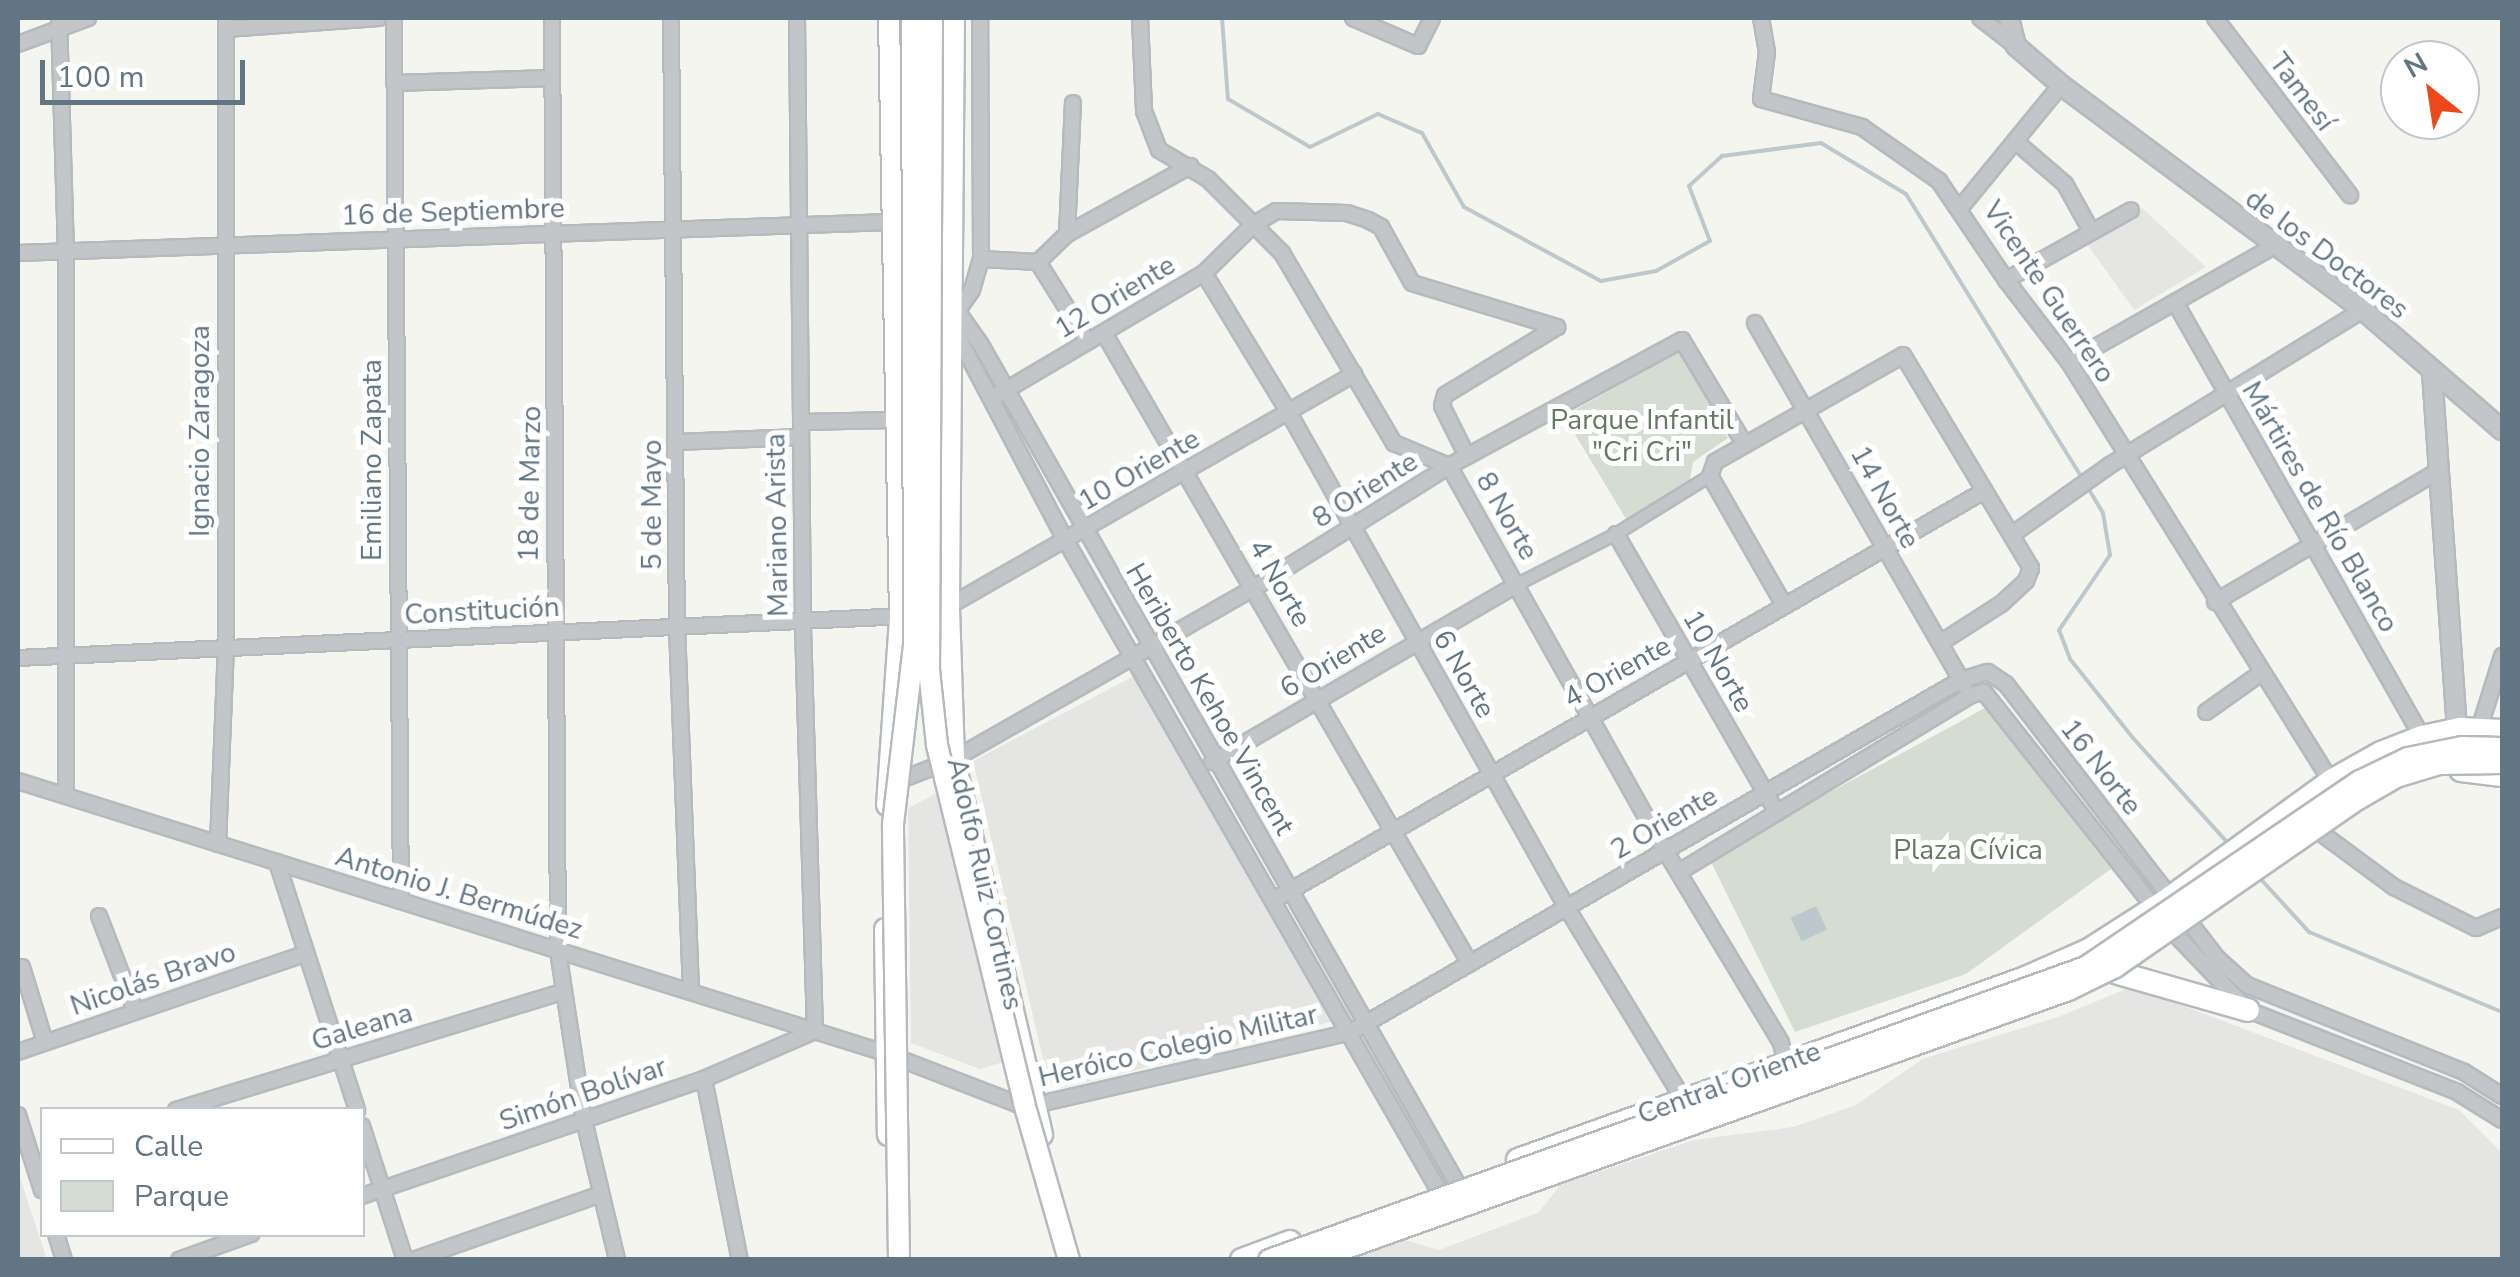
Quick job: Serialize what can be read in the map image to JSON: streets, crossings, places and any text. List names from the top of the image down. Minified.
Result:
{"streets":{"main road":["Adolfo Ruiz Cortines","Central Oriente"],"street":["Tamesí","16 de Septiembre","de los Doctores","Vicente Guerrero","12 Oriente","Ignacio Zaragoza","Emiliano Zapata","10 Oriente","18 de Marzo","8 Oriente","14 Norte","5 de Mayo","Mártires de Río Blanco","8 Norte","Mariano Arista","4 Norte","Constitución","6 Oriente","10 Norte","4 Oriente","6 Norte","Heriberto Kehoe Vincent","16 Norte","2 Oriente","Antonio J. Bermúdez","Nicolás Bravo","Galeana","Heróico Colegio Militar","Simón Bolívar"]},"crossings":[["16 de Septiembre","Ignacio Zaragoza"],["16 de Septiembre","Emiliano Zapata"],["16 de Septiembre","18 de Marzo"],["16 de Septiembre","5 de Mayo"],["16 de Septiembre","Mariano Arista"],["16 de Septiembre","Heriberto Kehoe Vincent"],["Vicente Guerrero","Central Oriente"],["12 Oriente","8 Norte"],["12 Oriente","4 Norte"],["12 Oriente","6 Norte"],["12 Oriente","Heriberto Kehoe Vincent"],["Ignacio Zaragoza","Constitución"],["Ignacio Zaragoza","Antonio J. Bermúdez"],["Emiliano Zapata","Constitución"],["Emiliano Zapata","Antonio J. Bermúdez"],["10 Oriente","8 Norte"],["10 Oriente","4 Norte"],["10 Oriente","Constitución"],["10 Oriente","6 Norte"],["10 Oriente","Heriberto Kehoe Vincent"],["10 Oriente","Adolfo Ruiz Cortines"],["18 de Marzo","Constitución"],["18 de Marzo","Antonio J. Bermúdez"],["18 de Marzo","Galeana"],["18 de Marzo","Simón Bolívar"],["8 Oriente","8 Norte"],["8 Oriente","4 Norte"],["8 Oriente","6 Oriente"],["8 Oriente","6 Norte"],["8 Oriente","Heriberto Kehoe Vincent"],["8 Oriente","Adolfo Ruiz Cortines"],["14 Norte","6 Oriente"],["14 Norte","4 Oriente"],["14 Norte","16 Norte"],["14 Norte","2 Oriente"],["5 de Mayo","Constitución"],["5 de Mayo","Antonio J. Bermúdez"],["Mártires de Río Blanco","Central Oriente"],["8 Norte","6 Oriente"],["8 Norte","4 Oriente"],["8 Norte","2 Oriente"],["8 Norte","Central Oriente"],["Mariano Arista","Constitución"],["Mariano Arista","Antonio J. Bermúdez"],["Mariano Arista","Simón Bolívar"],["4 Norte","6 Oriente"],["4 Norte","4 Oriente"],["4 Norte","2 Oriente"],["Constitución","Adolfo Ruiz Cortines"],["6 Oriente","10 Norte"],["6 Oriente","4 Oriente"],["6 Oriente","6 Norte"],["6 Oriente","Heriberto Kehoe Vincent"],["10 Norte","4 Oriente"],["10 Norte","2 Oriente"],["4 Oriente","6 Norte"],["4 Oriente","Heriberto Kehoe Vincent"],["6 Norte","2 Oriente"],["6 Norte","Central Oriente"],["Heriberto Kehoe Vincent","2 Oriente"],["Heriberto Kehoe Vincent","Adolfo Ruiz Cortines"],["Heriberto Kehoe Vincent","Heróico Colegio Militar"],["Heriberto Kehoe Vincent","Central Oriente"],["16 Norte","2 Oriente"],["16 Norte","Central Oriente"],["2 Oriente","Heróico Colegio Militar"],["Adolfo Ruiz Cortines","Heróico Colegio Militar"],["Antonio J. Bermúdez","Heróico Colegio Militar"],["Antonio J. Bermúdez","Simón Bolívar"]],"parks":["Parque Infantil \"Cri Cri\"","Plaza Cívica"],"legend":["Calle","Parque"],"scale_bar":"100 m","north":"top left"}
